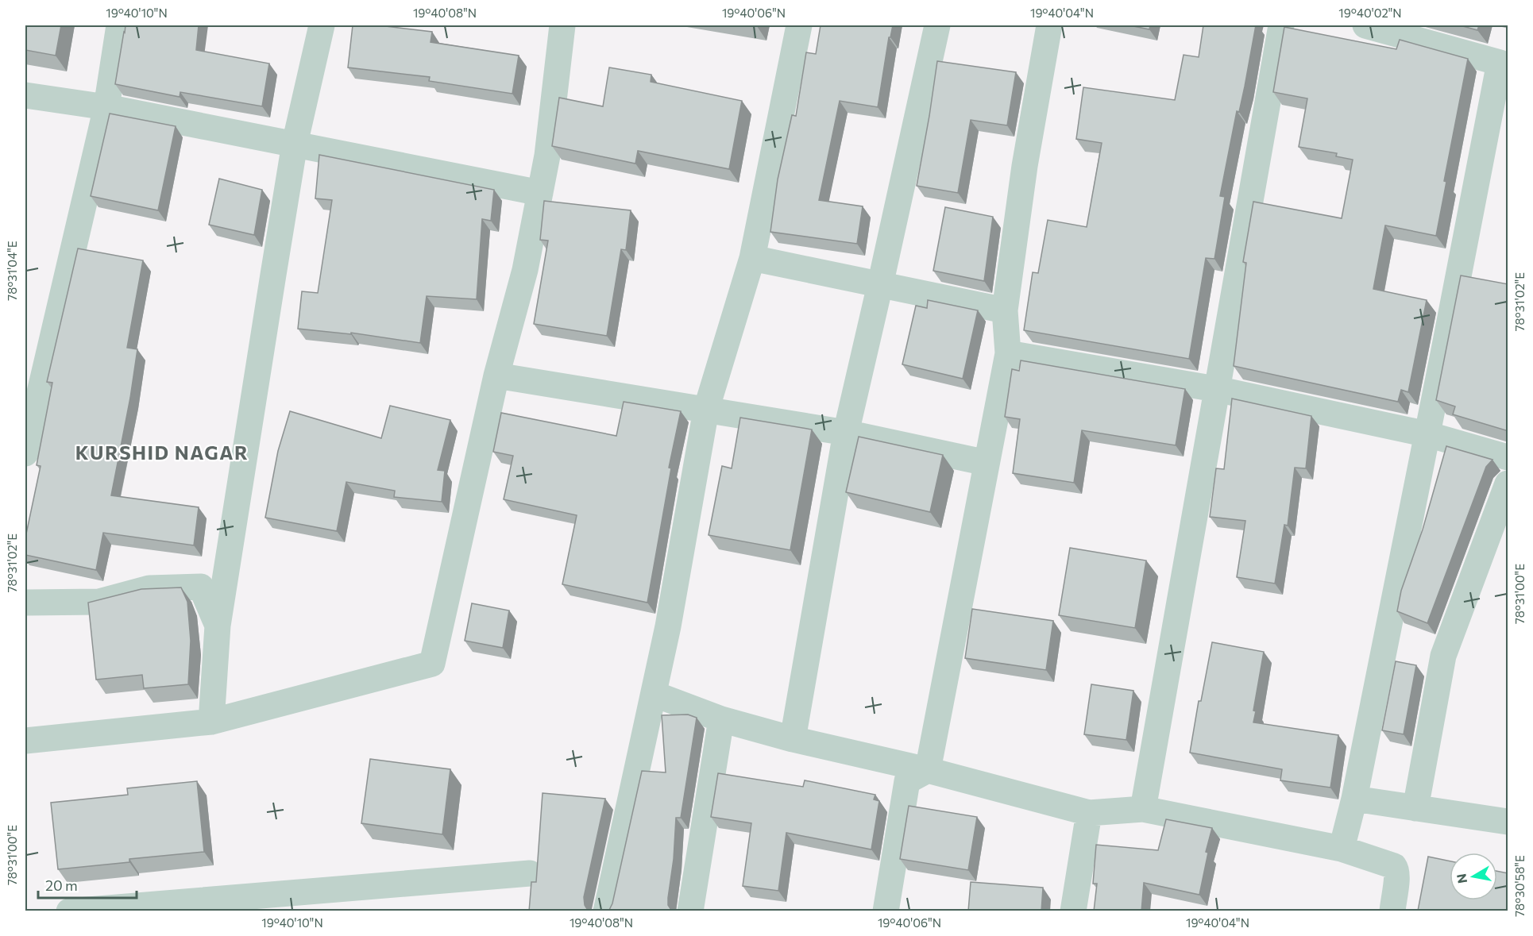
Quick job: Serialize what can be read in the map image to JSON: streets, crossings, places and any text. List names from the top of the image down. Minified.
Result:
{"districts":["KURSHID NAGAR"],"scale_bar":"20 m","north":"left","coordinates":["19°40'10\"N","19°40'08\"N","19°40'06\"N","19°40'04\"N","19°40'02\"N","78°31'04\"E","78°31'02\"E","78°31'00\"E","78°30'58\"E"]}
